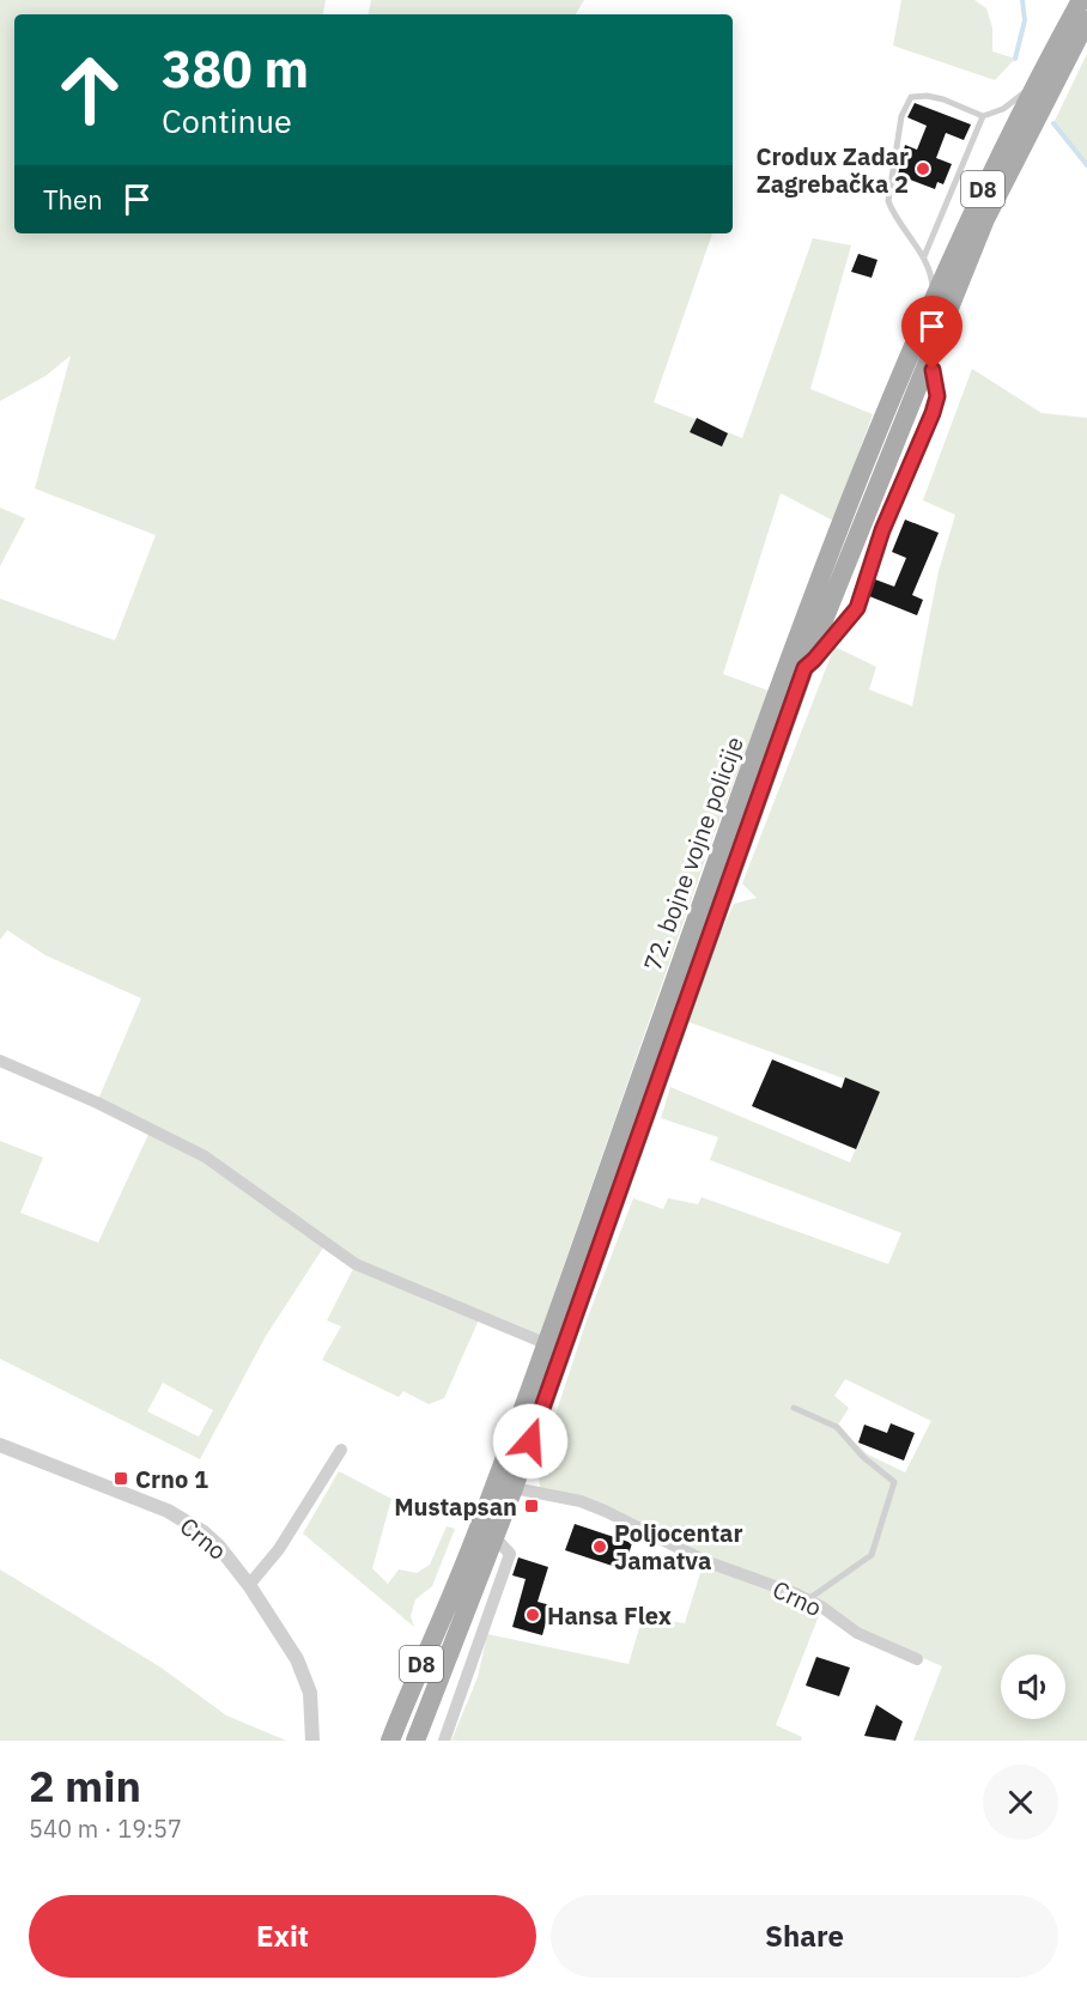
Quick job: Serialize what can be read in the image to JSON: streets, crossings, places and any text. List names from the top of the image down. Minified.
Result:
{"streets":{"main road":["D8","72. bojne vojne policije"],"street":["Crno"]},"crossings":[["72. bojne vojne policije","Crno"]],"places":{"other":["Crodux Zadar Zagrebačka 2","Poljocentar Jamatva","Hansa Flex"],"transit":["Crno 1","Mustapsan"]},"page":{"turn":["380 m","Continue"],"then":"Then","heading":["2 min","540 m · 19:57"],"buttons":["Exit","Share"]}}
